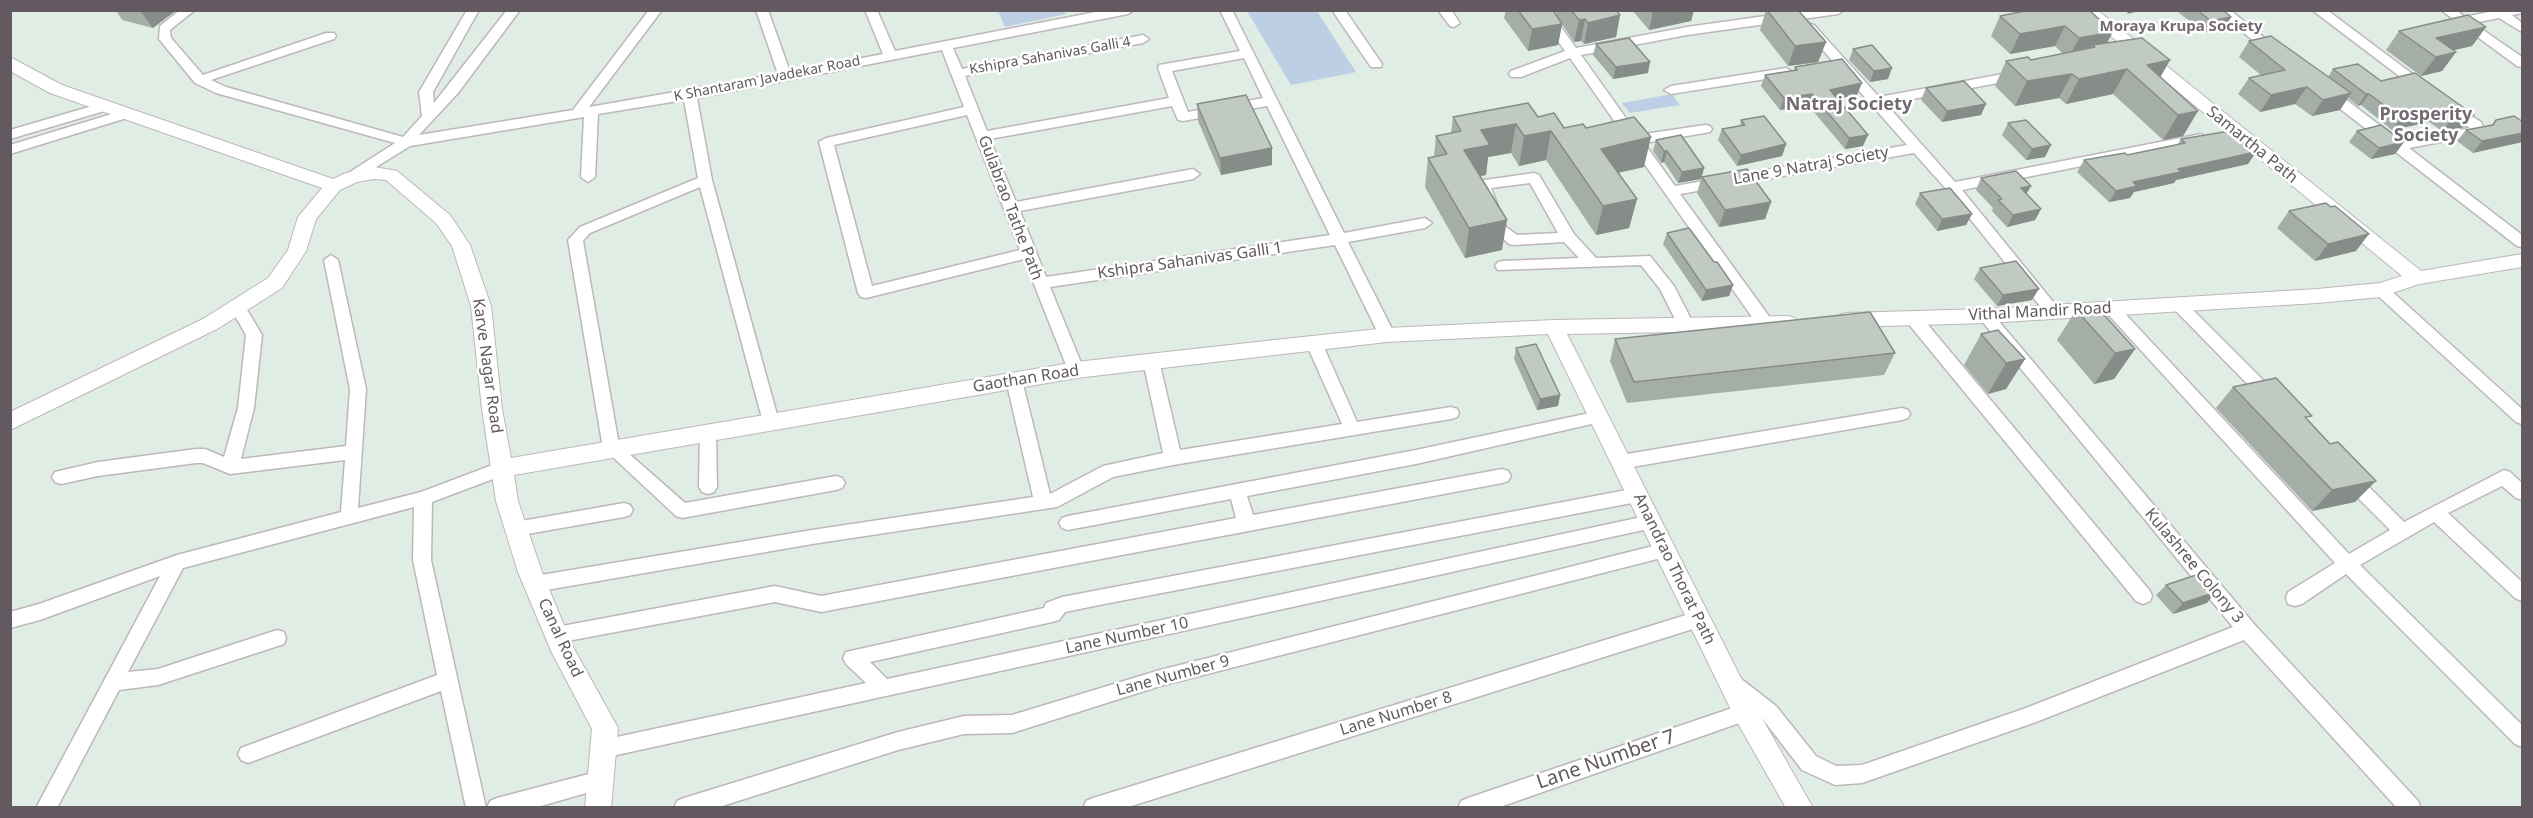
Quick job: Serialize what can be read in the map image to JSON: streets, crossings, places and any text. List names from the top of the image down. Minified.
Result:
{"streets":{"street":["Kshipra Sahanivas Galli 4","K Shantaram Javadekar Road","Samartha Path","Lane 9 Natraj Society","Gulabrao Tathe Path","Kshipra Sahanivas Galli 1","Vithal Mandir Road","Karve Nagar Road","Gaothan Road","Kulashree Colony 3","Anandrao Thorat Path","Lane Number 10","Canal Road","Lane Number 9","Lane Number 8","Lane Number 7"]},"crossings":[["Kshipra Sahanivas Galli 4","Gulabrao Tathe Path"],["K Shantaram Javadekar Road","Gulabrao Tathe Path"],["Samartha Path","Vithal Mandir Road"],["Gulabrao Tathe Path","Kshipra Sahanivas Galli 1"],["Gulabrao Tathe Path","Gaothan Road"],["Vithal Mandir Road","Kulashree Colony 3"],["Karve Nagar Road","Gaothan Road"],["Karve Nagar Road","Canal Road"],["Gaothan Road","Anandrao Thorat Path"],["Gaothan Road","Canal Road"],["Anandrao Thorat Path","Lane Number 10"],["Anandrao Thorat Path","Lane Number 9"],["Anandrao Thorat Path","Lane Number 8"],["Anandrao Thorat Path","Lane Number 7"],["Lane Number 10","Canal Road"]],"districts":["Moraya Krupa Society","Natraj Society","Prosperity Society"]}
